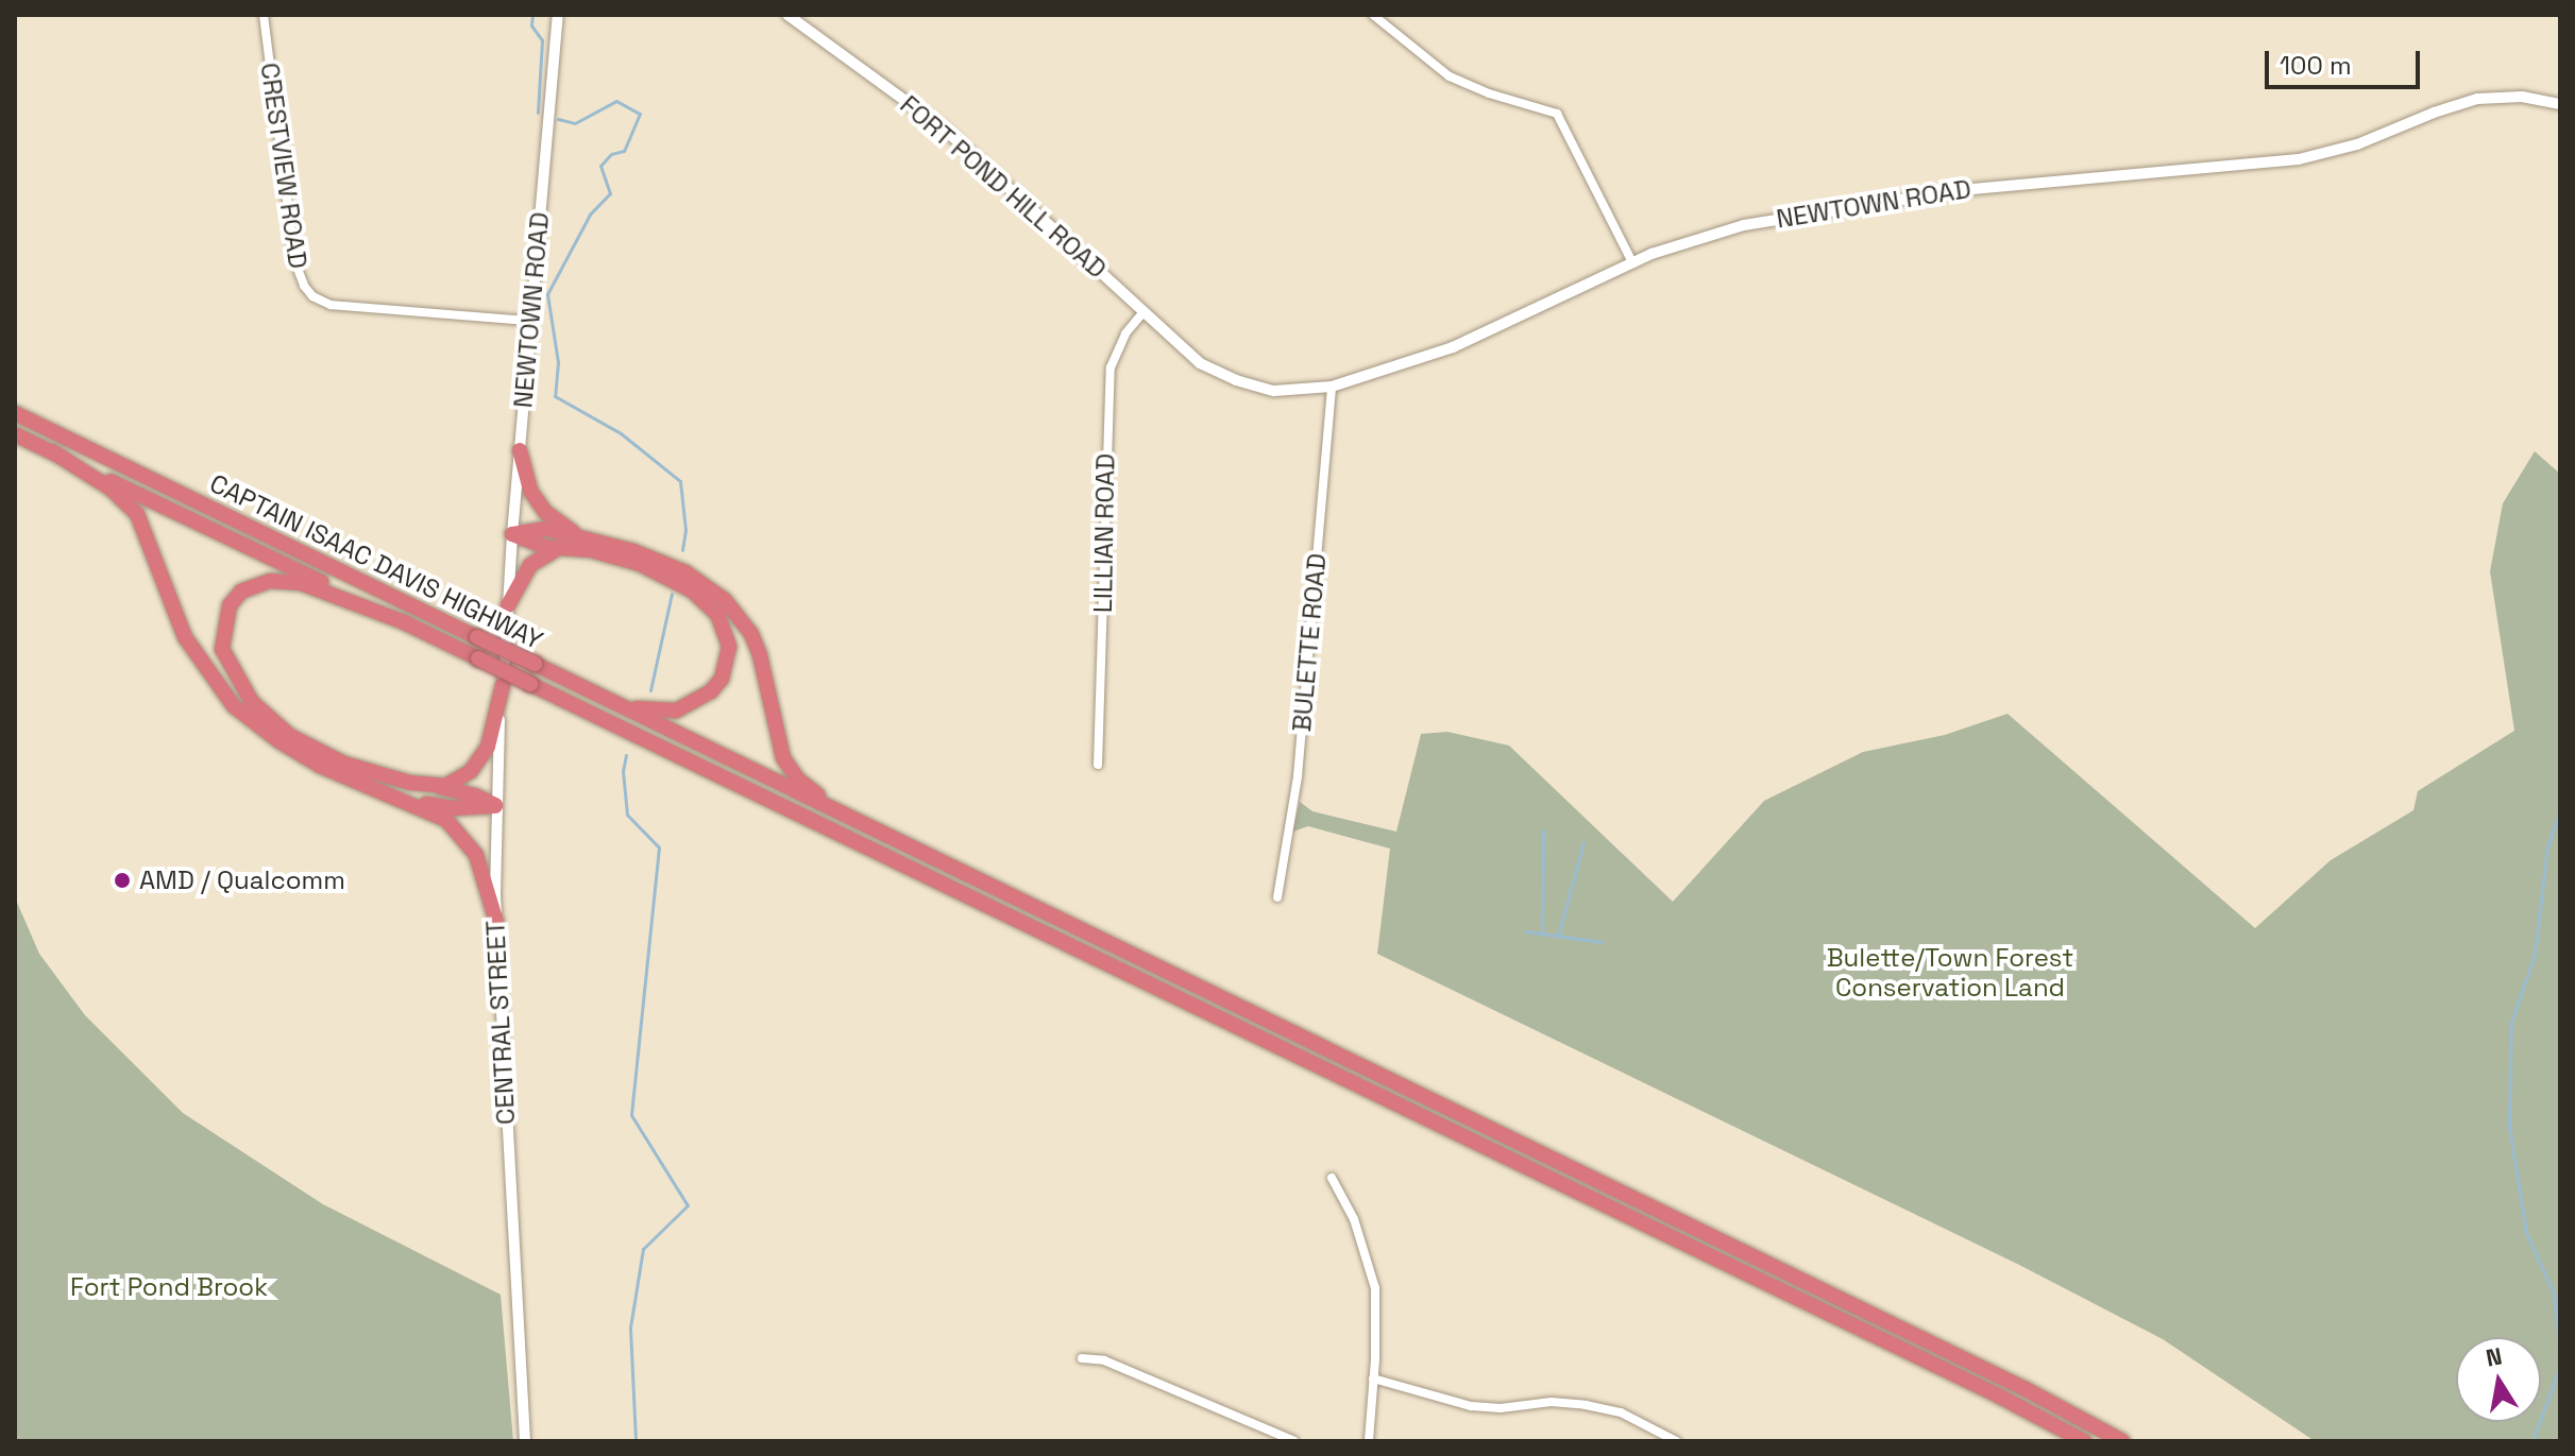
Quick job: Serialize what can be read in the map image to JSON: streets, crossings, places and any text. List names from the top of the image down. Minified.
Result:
{"streets":{"highway":["CAPTAIN ISAAC DAVIS HIGHWAY"],"street":["CRESTVIEW ROAD","FORT POND HILL ROAD","NEWTOWN ROAD","LILLIAN ROAD","BULETTE ROAD","CENTRAL STREET"]},"crossings":[["CRESTVIEW ROAD","NEWTOWN ROAD"],["FORT POND HILL ROAD","NEWTOWN ROAD"],["FORT POND HILL ROAD","LILLIAN ROAD"],["NEWTOWN ROAD","BULETTE ROAD"],["NEWTOWN ROAD","CENTRAL STREET"]],"parks":["Bulette/Town Forest Conservation Land","Fort Pond Brook"],"places":["AMD / Qualcomm"],"scale_bar":"100 m","north":"top"}
